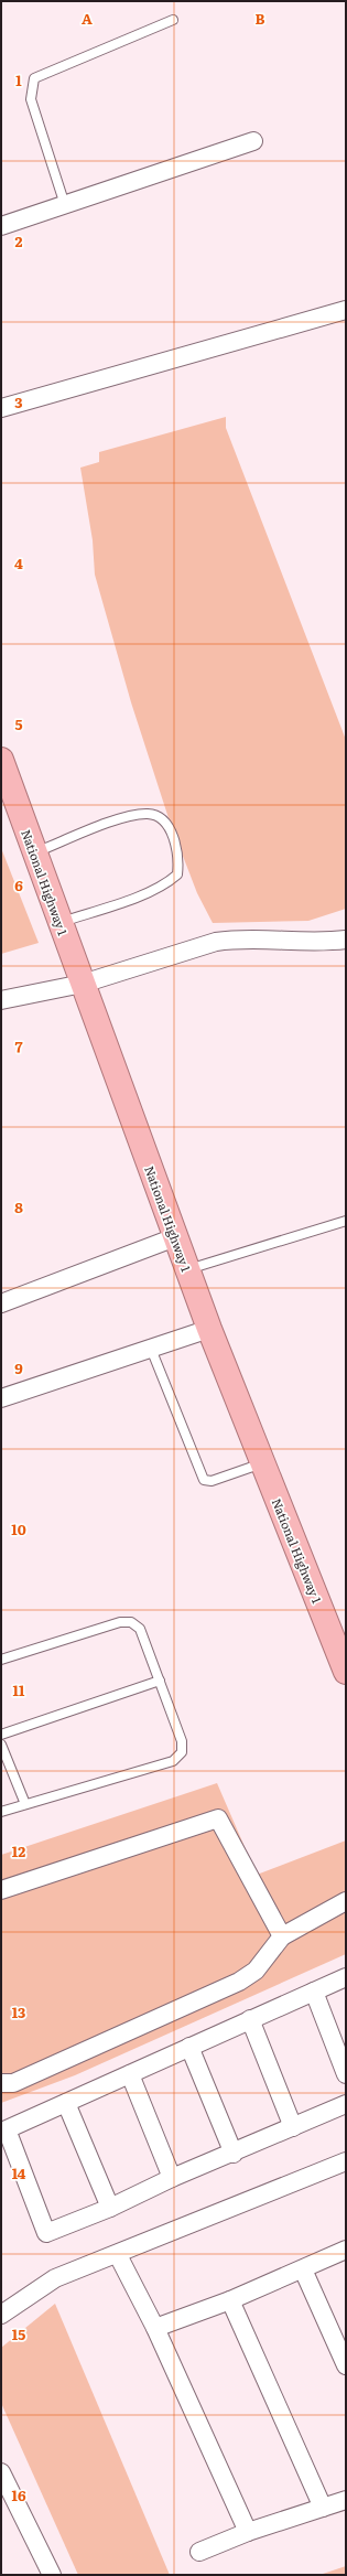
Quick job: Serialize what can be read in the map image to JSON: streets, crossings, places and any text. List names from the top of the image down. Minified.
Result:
{"streets":{"highway":["National Highway 1"]},"grid":{"columns":["A","B"],"rows":["1","2","3","4","5","6","7","8","9","10","11","12","13","14","15","16"]}}
